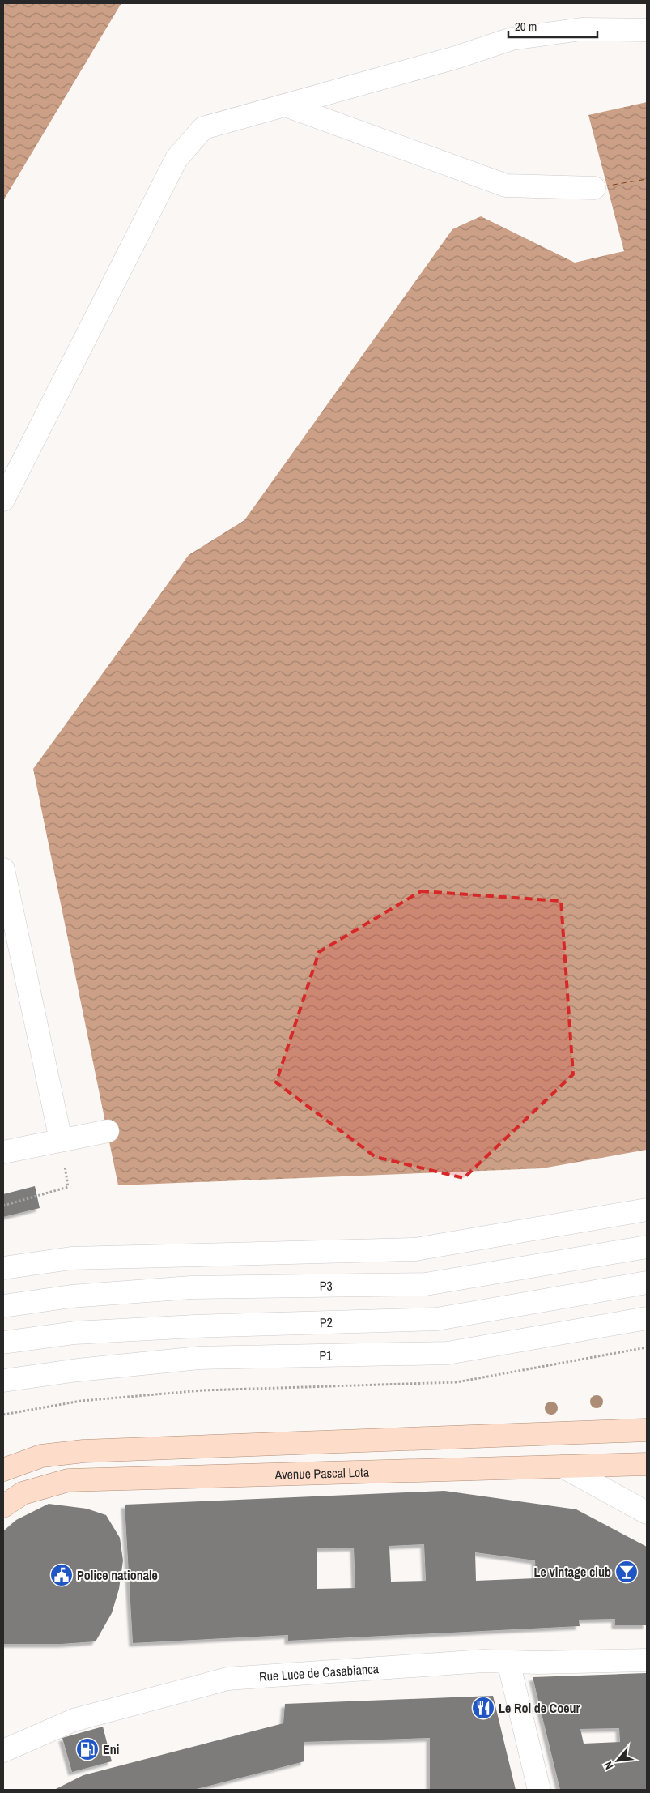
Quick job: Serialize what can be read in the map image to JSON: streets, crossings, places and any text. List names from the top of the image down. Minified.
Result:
{"streets":{"main road":["Avenue Pascal Lota"],"street":["P3","P2","P1","Rue Luce de Casabianca"]},"places":{"bar":["Le vintage club"],"public building":["Police nationale"],"restaurant":["Le Roi de Coeur"],"fuel station":["Eni"]},"scale_bar":"20 m","north":"bottom left"}
